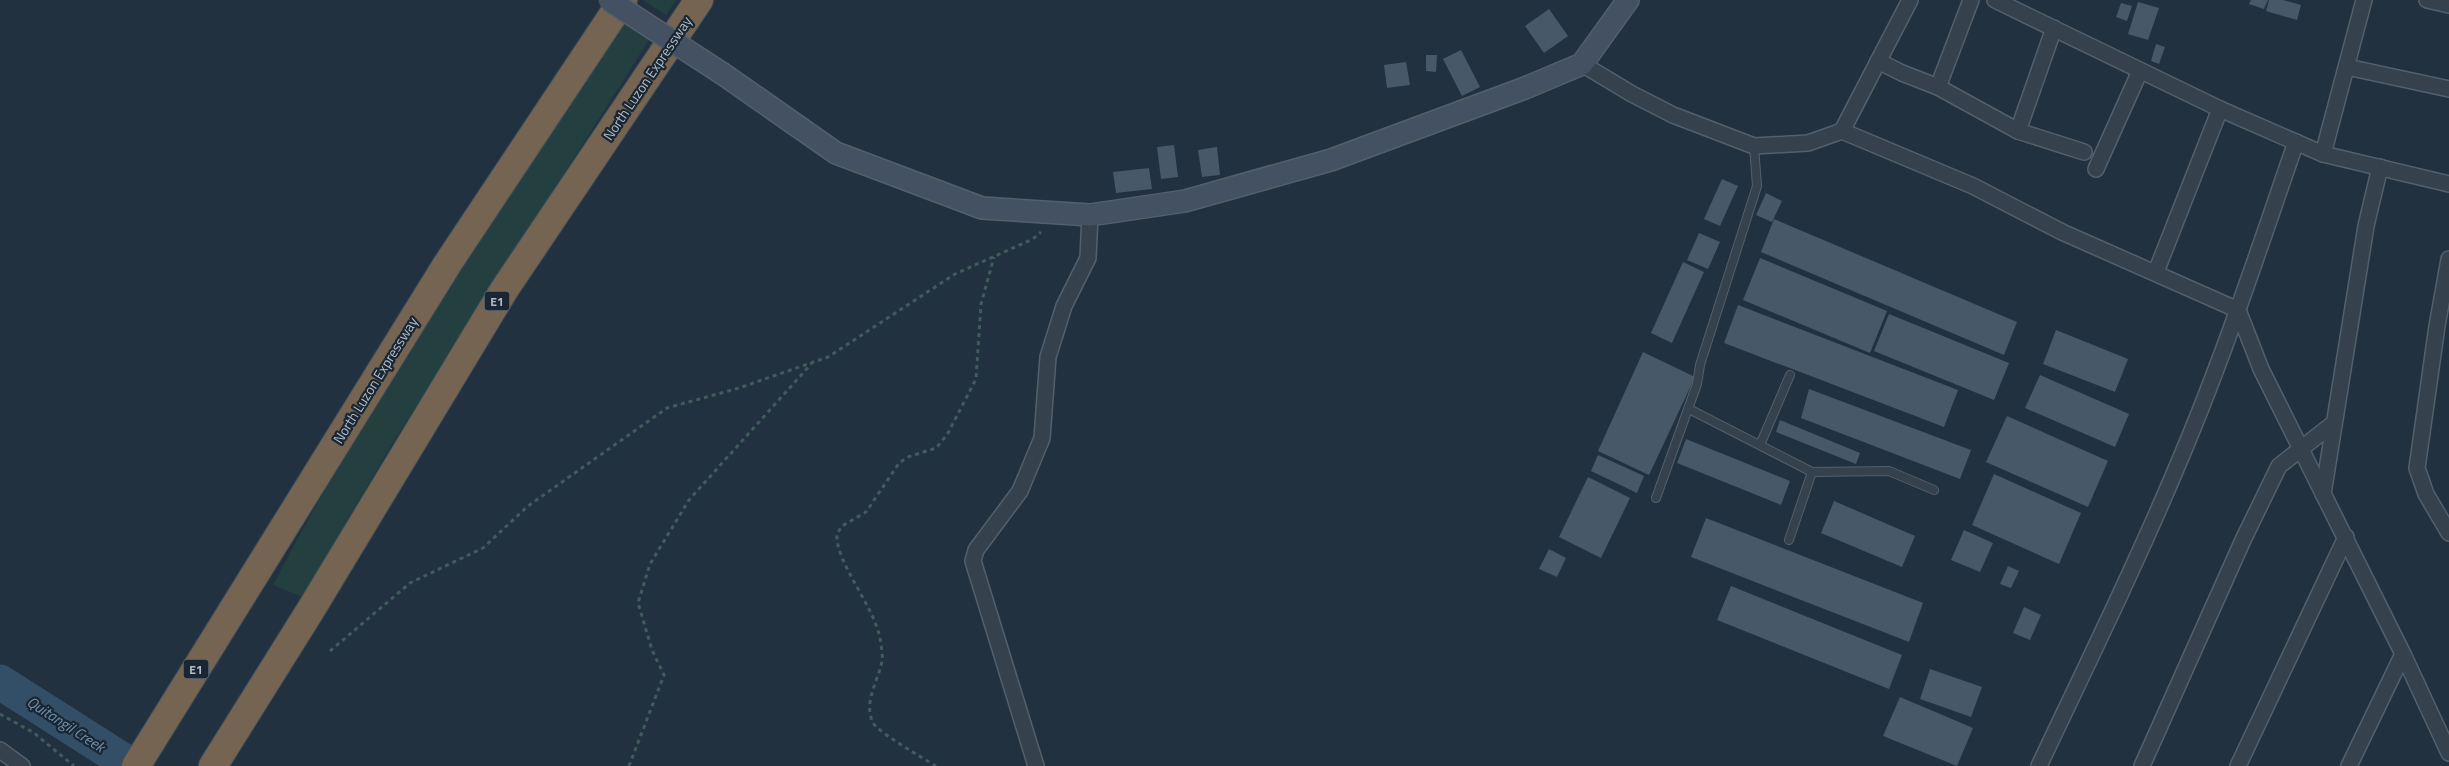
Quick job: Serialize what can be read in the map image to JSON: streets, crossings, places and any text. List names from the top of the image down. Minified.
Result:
{"streets":{"highway":["North Luzon Expressway","E1"]},"water":["Quitangil Creek"]}
